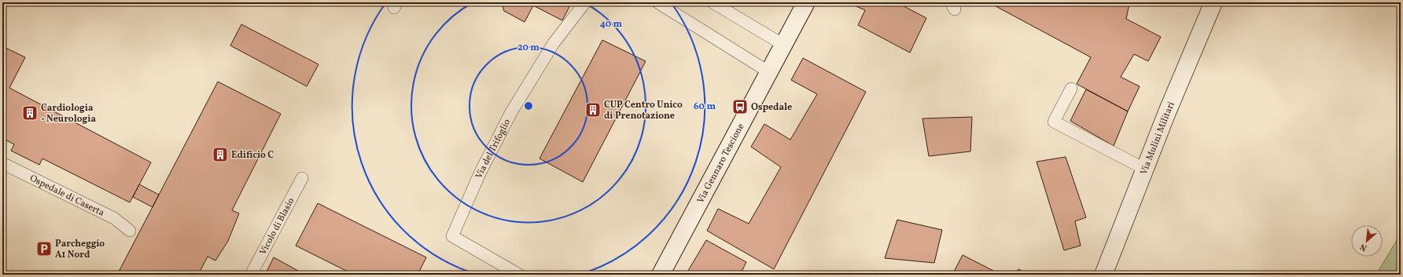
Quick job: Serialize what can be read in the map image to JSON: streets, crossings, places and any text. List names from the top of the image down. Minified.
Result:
{"streets":{"street":["Via Mulini Militari","Via Gennaro Tescione"],"lane":["Via del Trifoglio","Ospedale di Caserta","Vicolo di Blasio"]},"places":{"bus stop":["Ospedale"],"building":["CUP Centro Unico di Prenotazione","Cardiologia - Neurologia","Edificio C"],"parking":["Parcheggio A1 Nord"]},"north":"bottom left","rings":["40 m","20 m","60 m"]}
